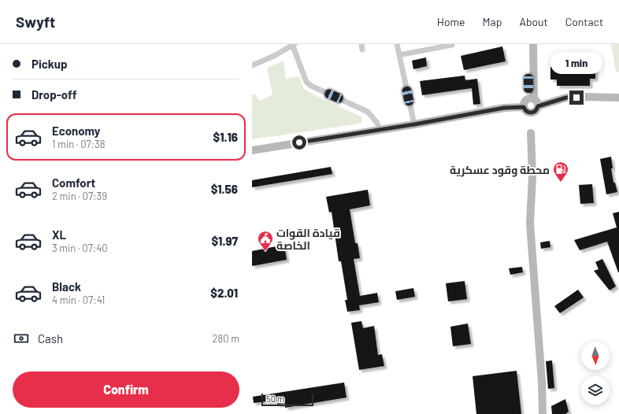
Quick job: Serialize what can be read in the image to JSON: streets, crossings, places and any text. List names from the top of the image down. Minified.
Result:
{"places":{"fuel station":["محطة وقود عسكرية"],"public building":["قيادة القوات الخاصة"]},"scale_bar":"50 m","north":"bottom","page":{"header":"Swyft","nav":["Home","Map","About","Contact"],"banner":["Pickup","Drop-off"],"bubble":"1 min","list":[{"name":"Economy","note":"1 min · 07:38","value":"$1.16"},{"name":"Comfort","note":"2 min · 07:39","value":"$1.56"},{"name":"XL","note":"3 min · 07:40","value":"$1.97"},{"name":"Black","note":"4 min · 07:41","value":"$2.01"}],"pay":["Cash","280 m"],"buttons":"Confirm","scale":"50 m"}}
